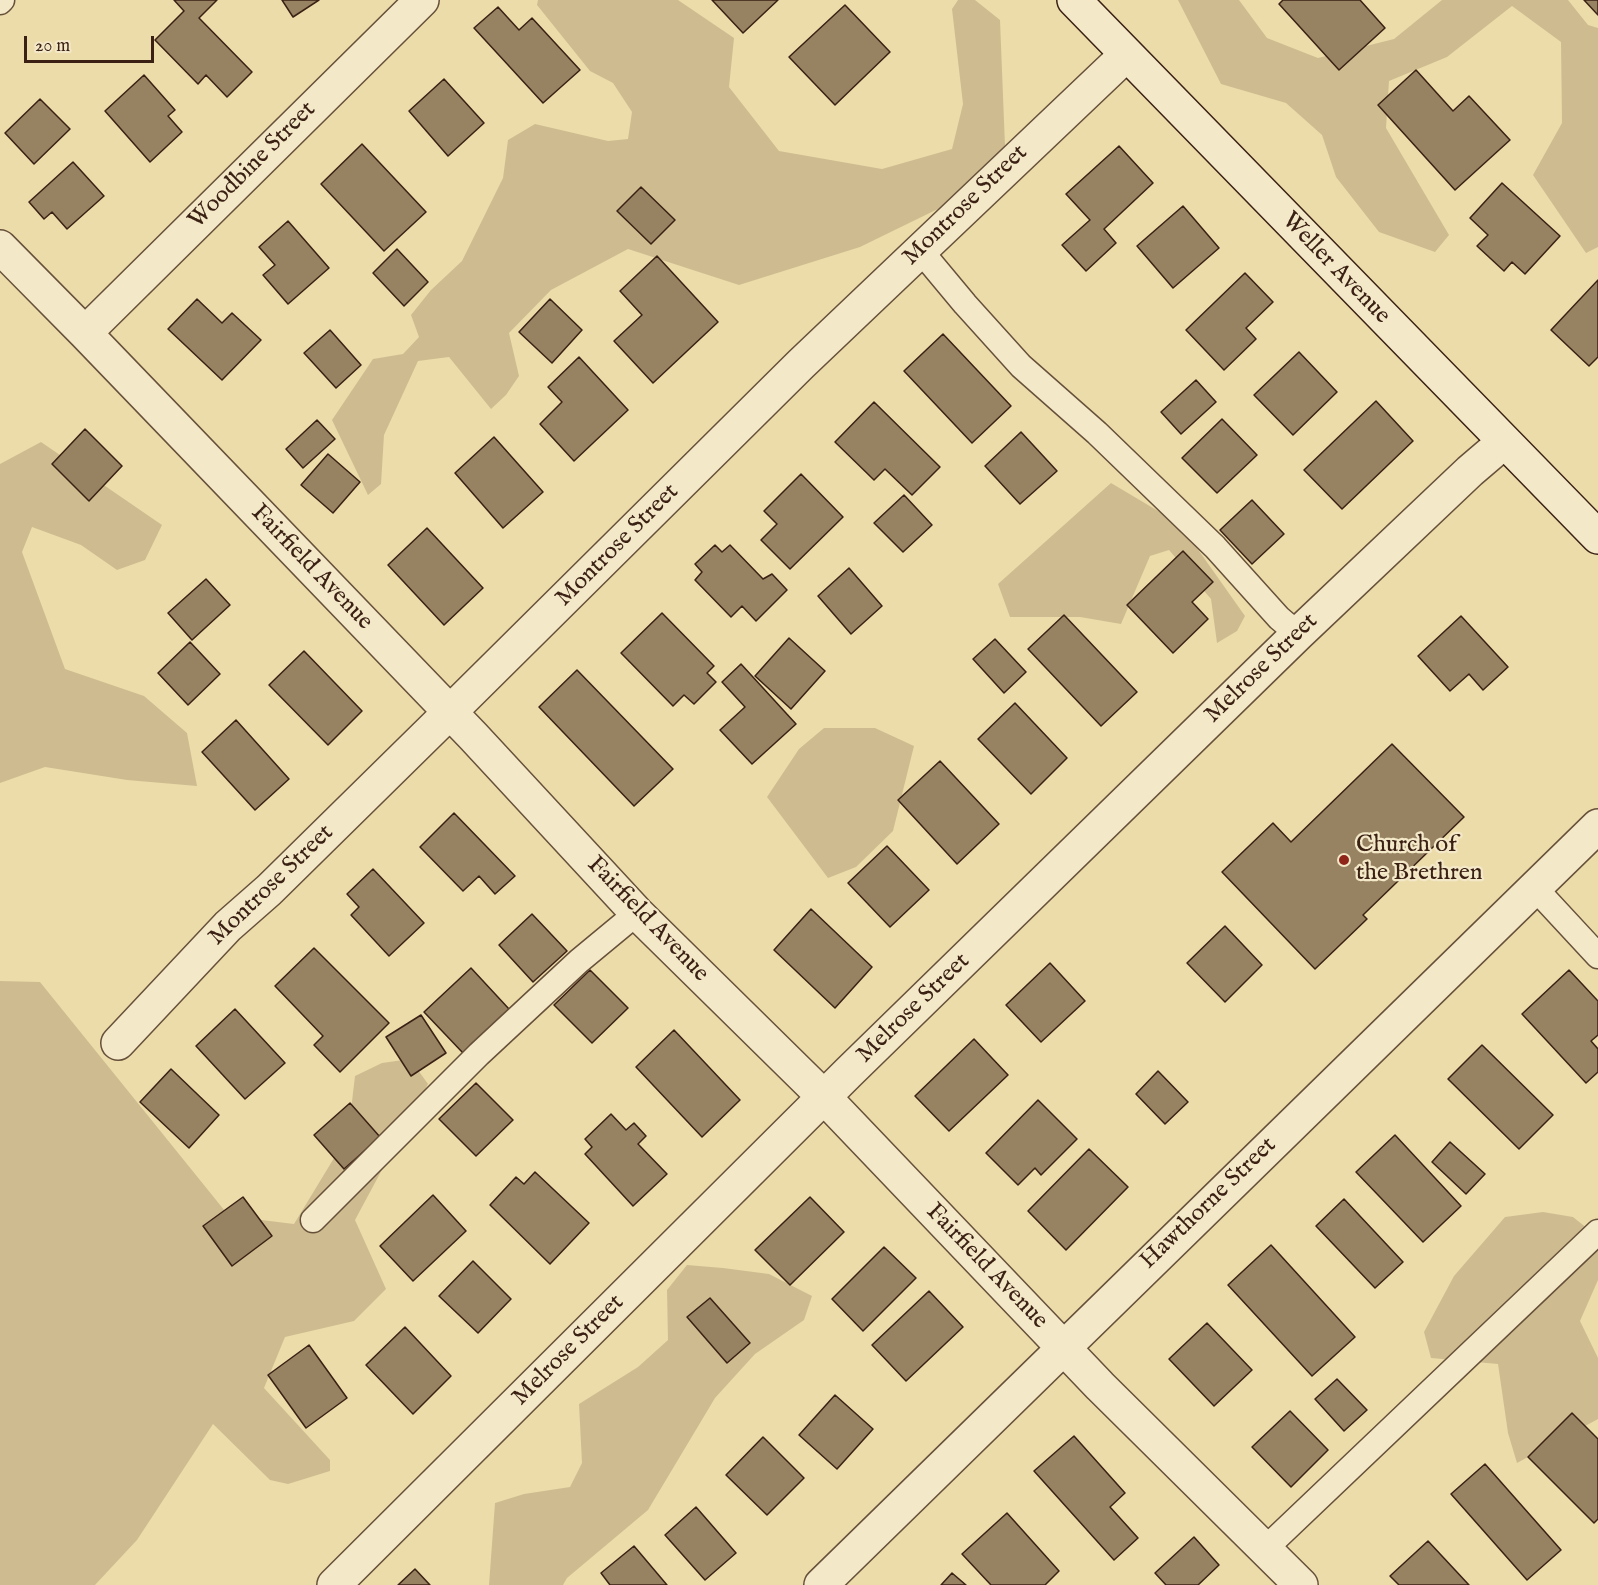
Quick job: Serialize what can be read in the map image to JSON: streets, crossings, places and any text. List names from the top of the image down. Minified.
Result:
{"streets":{"street":["Woodbine Street","Montrose Street","Weller Avenue","Fairfield Avenue","Melrose Street","Hawthorne Street"]},"crossings":[["Woodbine Street","Fairfield Avenue"],["Montrose Street","Weller Avenue"],["Montrose Street","Fairfield Avenue"],["Weller Avenue","Melrose Street"],["Fairfield Avenue","Melrose Street"],["Fairfield Avenue","Hawthorne Street"]],"places":["Church of the Brethren"],"scale_bar":"20 m"}
